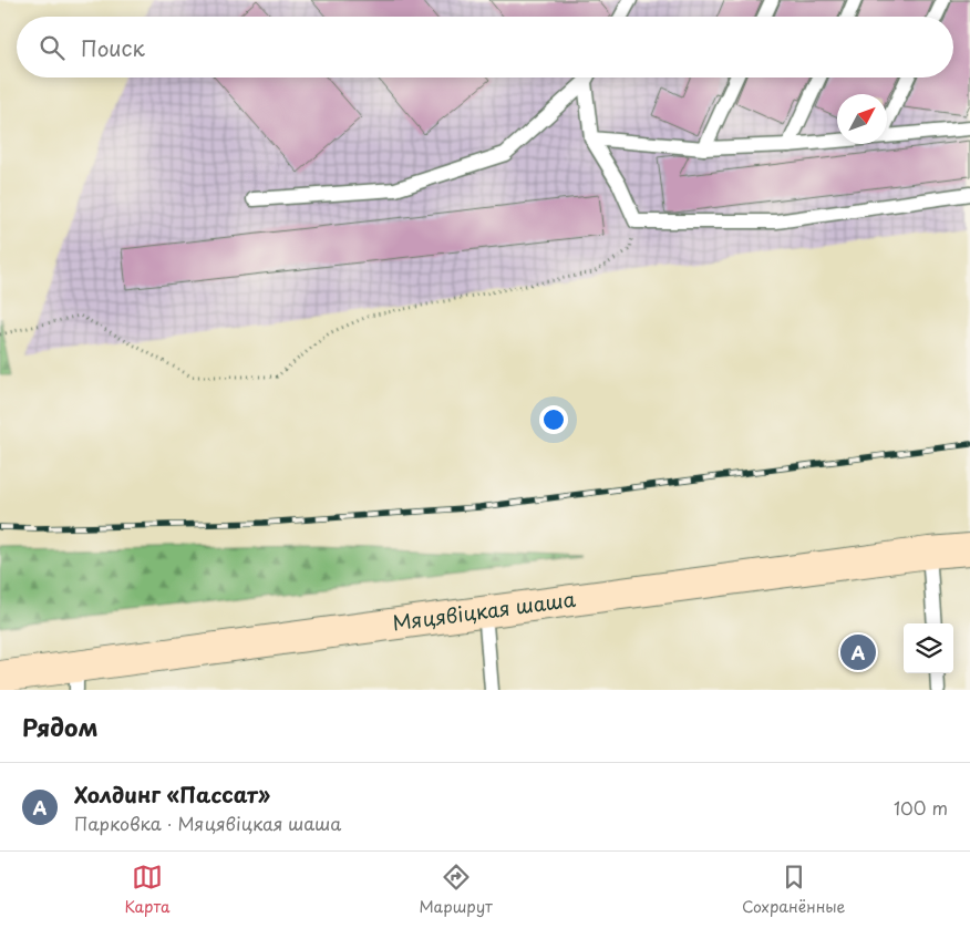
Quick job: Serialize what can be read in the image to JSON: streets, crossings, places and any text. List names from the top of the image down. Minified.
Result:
{"streets":{"main road":["Мяцявіцкая шаша"]},"north":"top right","page":{"search":"Поиск","pins":"A","heading":"Рядом","list":[{"mark":"A","name":"Холдинг «Пассат»","note":"Парковка · Мяцявіцкая шаша","value":"100 m"}],"nav":["Карта","Маршрут","Сохранённые"]}}
